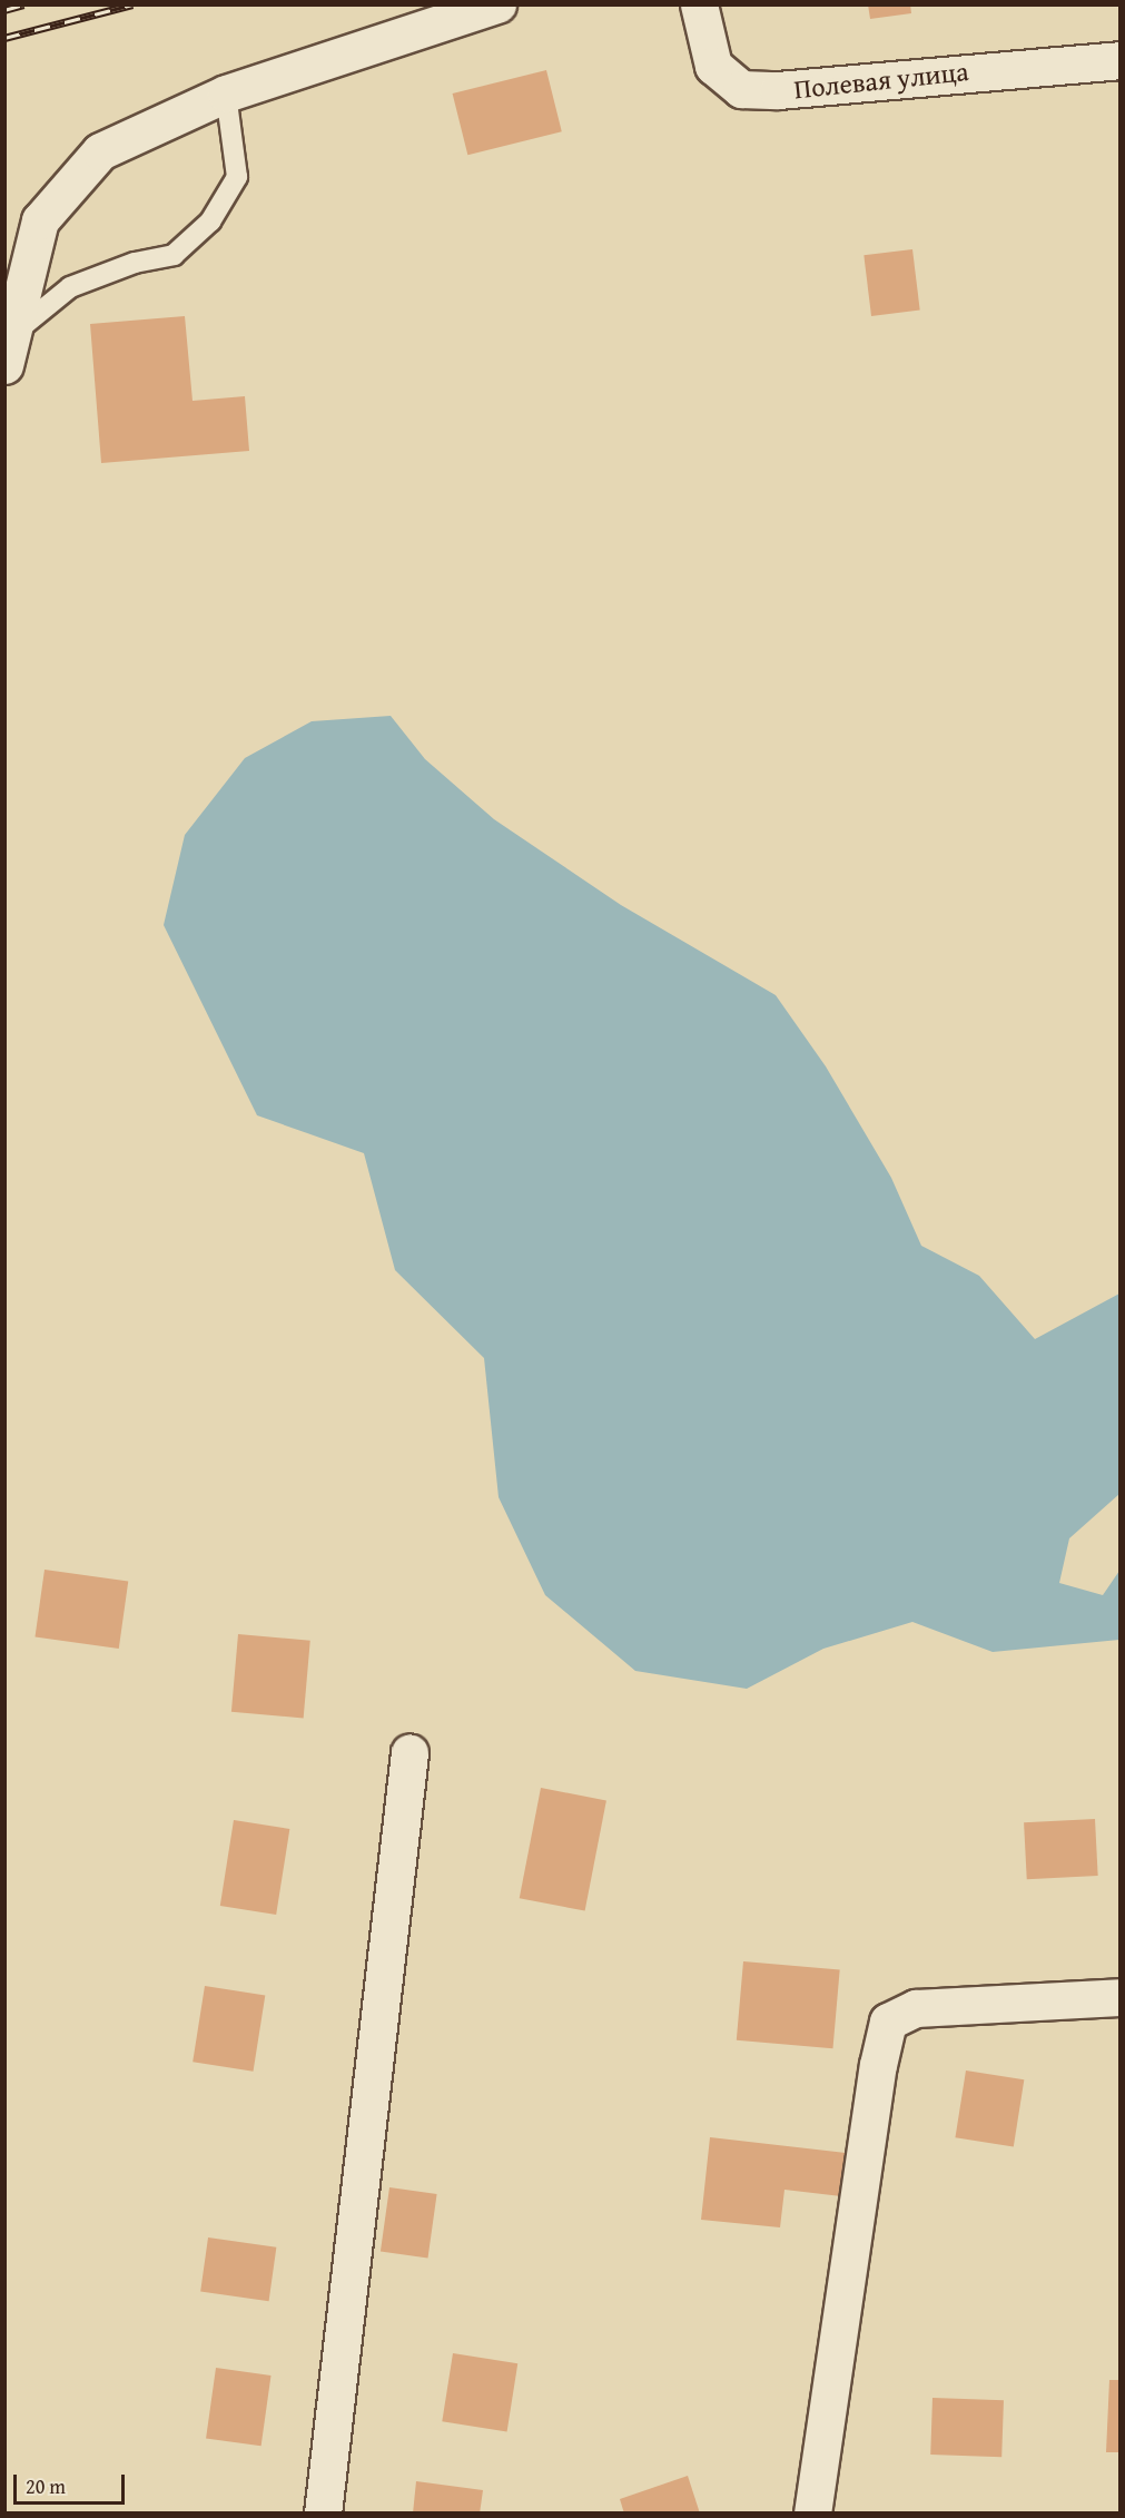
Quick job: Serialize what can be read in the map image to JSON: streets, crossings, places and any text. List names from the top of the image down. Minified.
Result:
{"streets":{"street":["Полевая улица"]},"scale_bar":"20 m"}
